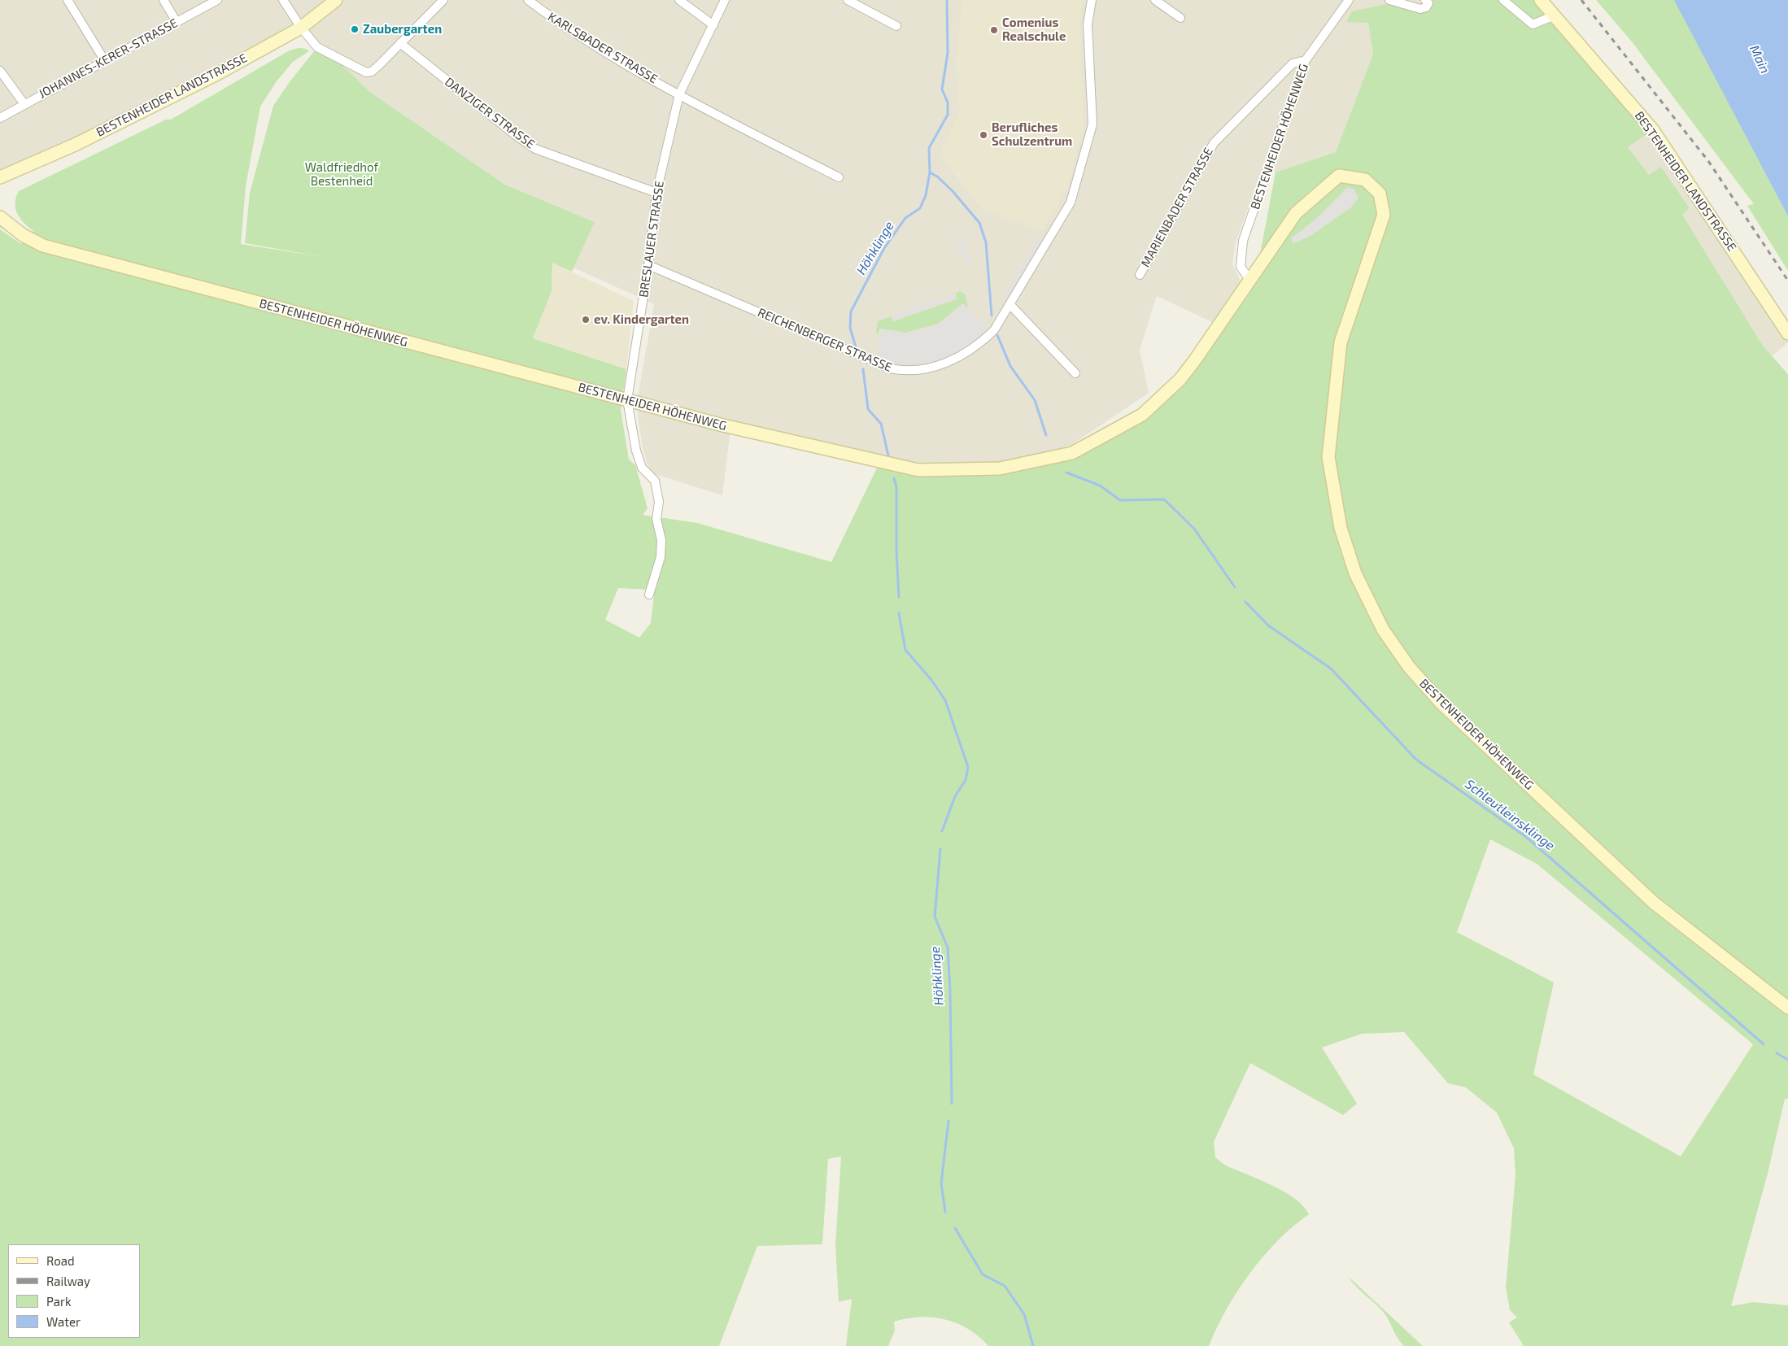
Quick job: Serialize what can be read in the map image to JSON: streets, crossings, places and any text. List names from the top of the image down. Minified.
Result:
{"streets":{"street":["KARLSBADER STRASSE","JOHANNES-KERER-STRASSE","BESTENHEIDER LANDSTRASSE","DANZIGER STRASSE","BESTENHEIDER HÖHENWEG","MARIENBADER STRASSE","BRESLAUER STRASSE","REICHENBERGER STRASSE"]},"crossings":[["KARLSBADER STRASSE","BRESLAUER STRASSE"],["DANZIGER STRASSE","BRESLAUER STRASSE"],["BESTENHEIDER HÖHENWEG","MARIENBADER STRASSE"],["BESTENHEIDER HÖHENWEG","BRESLAUER STRASSE"],["BRESLAUER STRASSE","REICHENBERGER STRASSE"]],"water":["Main","Höhklinge","Schleutleinsklinge"],"parks":["Waldfriedhof Bestenheid"],"places":["Zaubergarten","Comenius Realschule","Berufliches Schulzentrum","ev. Kindergarten"],"legend":["Road","Railway","Park","Water"]}
